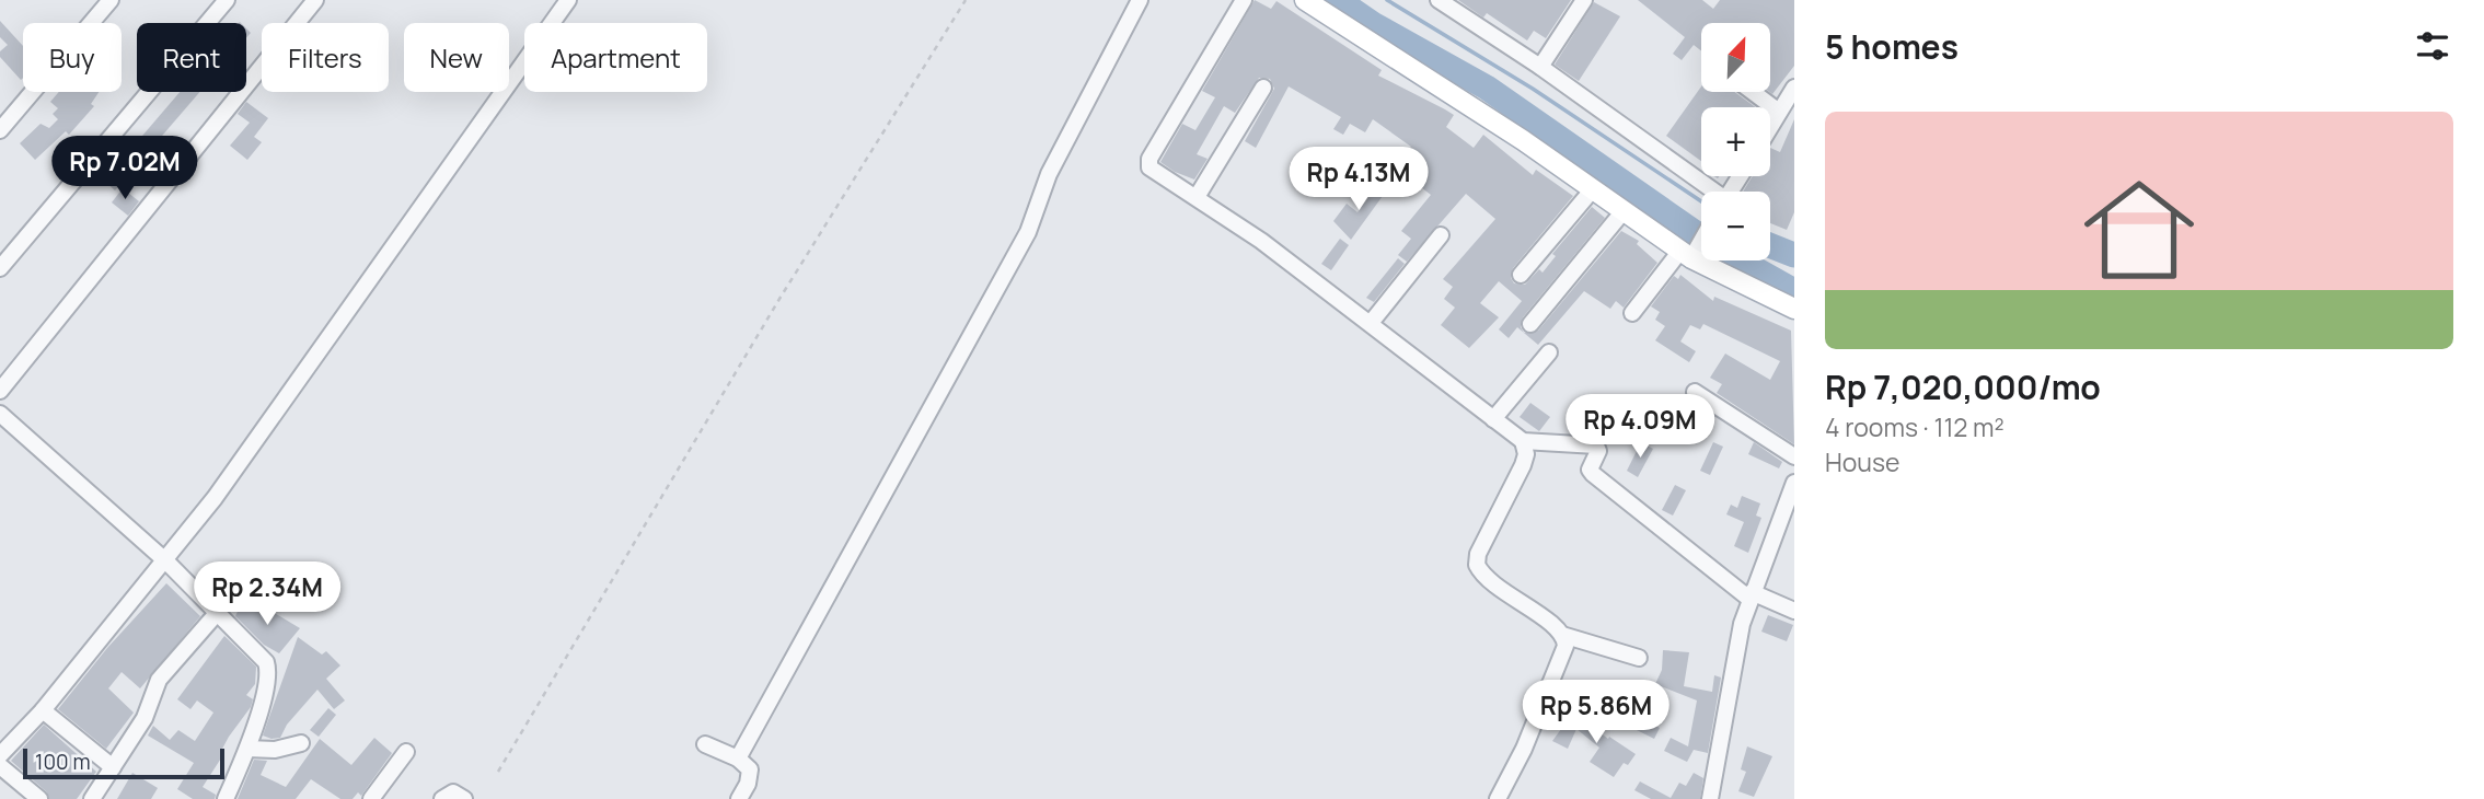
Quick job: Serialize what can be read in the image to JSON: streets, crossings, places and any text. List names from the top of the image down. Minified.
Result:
{"scale_bar":"100 m","north":"top right","page":{"heading":"5 homes","map_buttons":["+","−"],"chip":["Buy","Rent","Filters","New","Apartment"],"list":[{"name":"Rp 7,020,000/mo","note":"4 rooms · 112 m² · House"}],"price":["Rp 7.02M","Rp 4.13M","Rp 4.09M","Rp 2.34M","Rp 5.86M"],"scale":"100 m"}}
